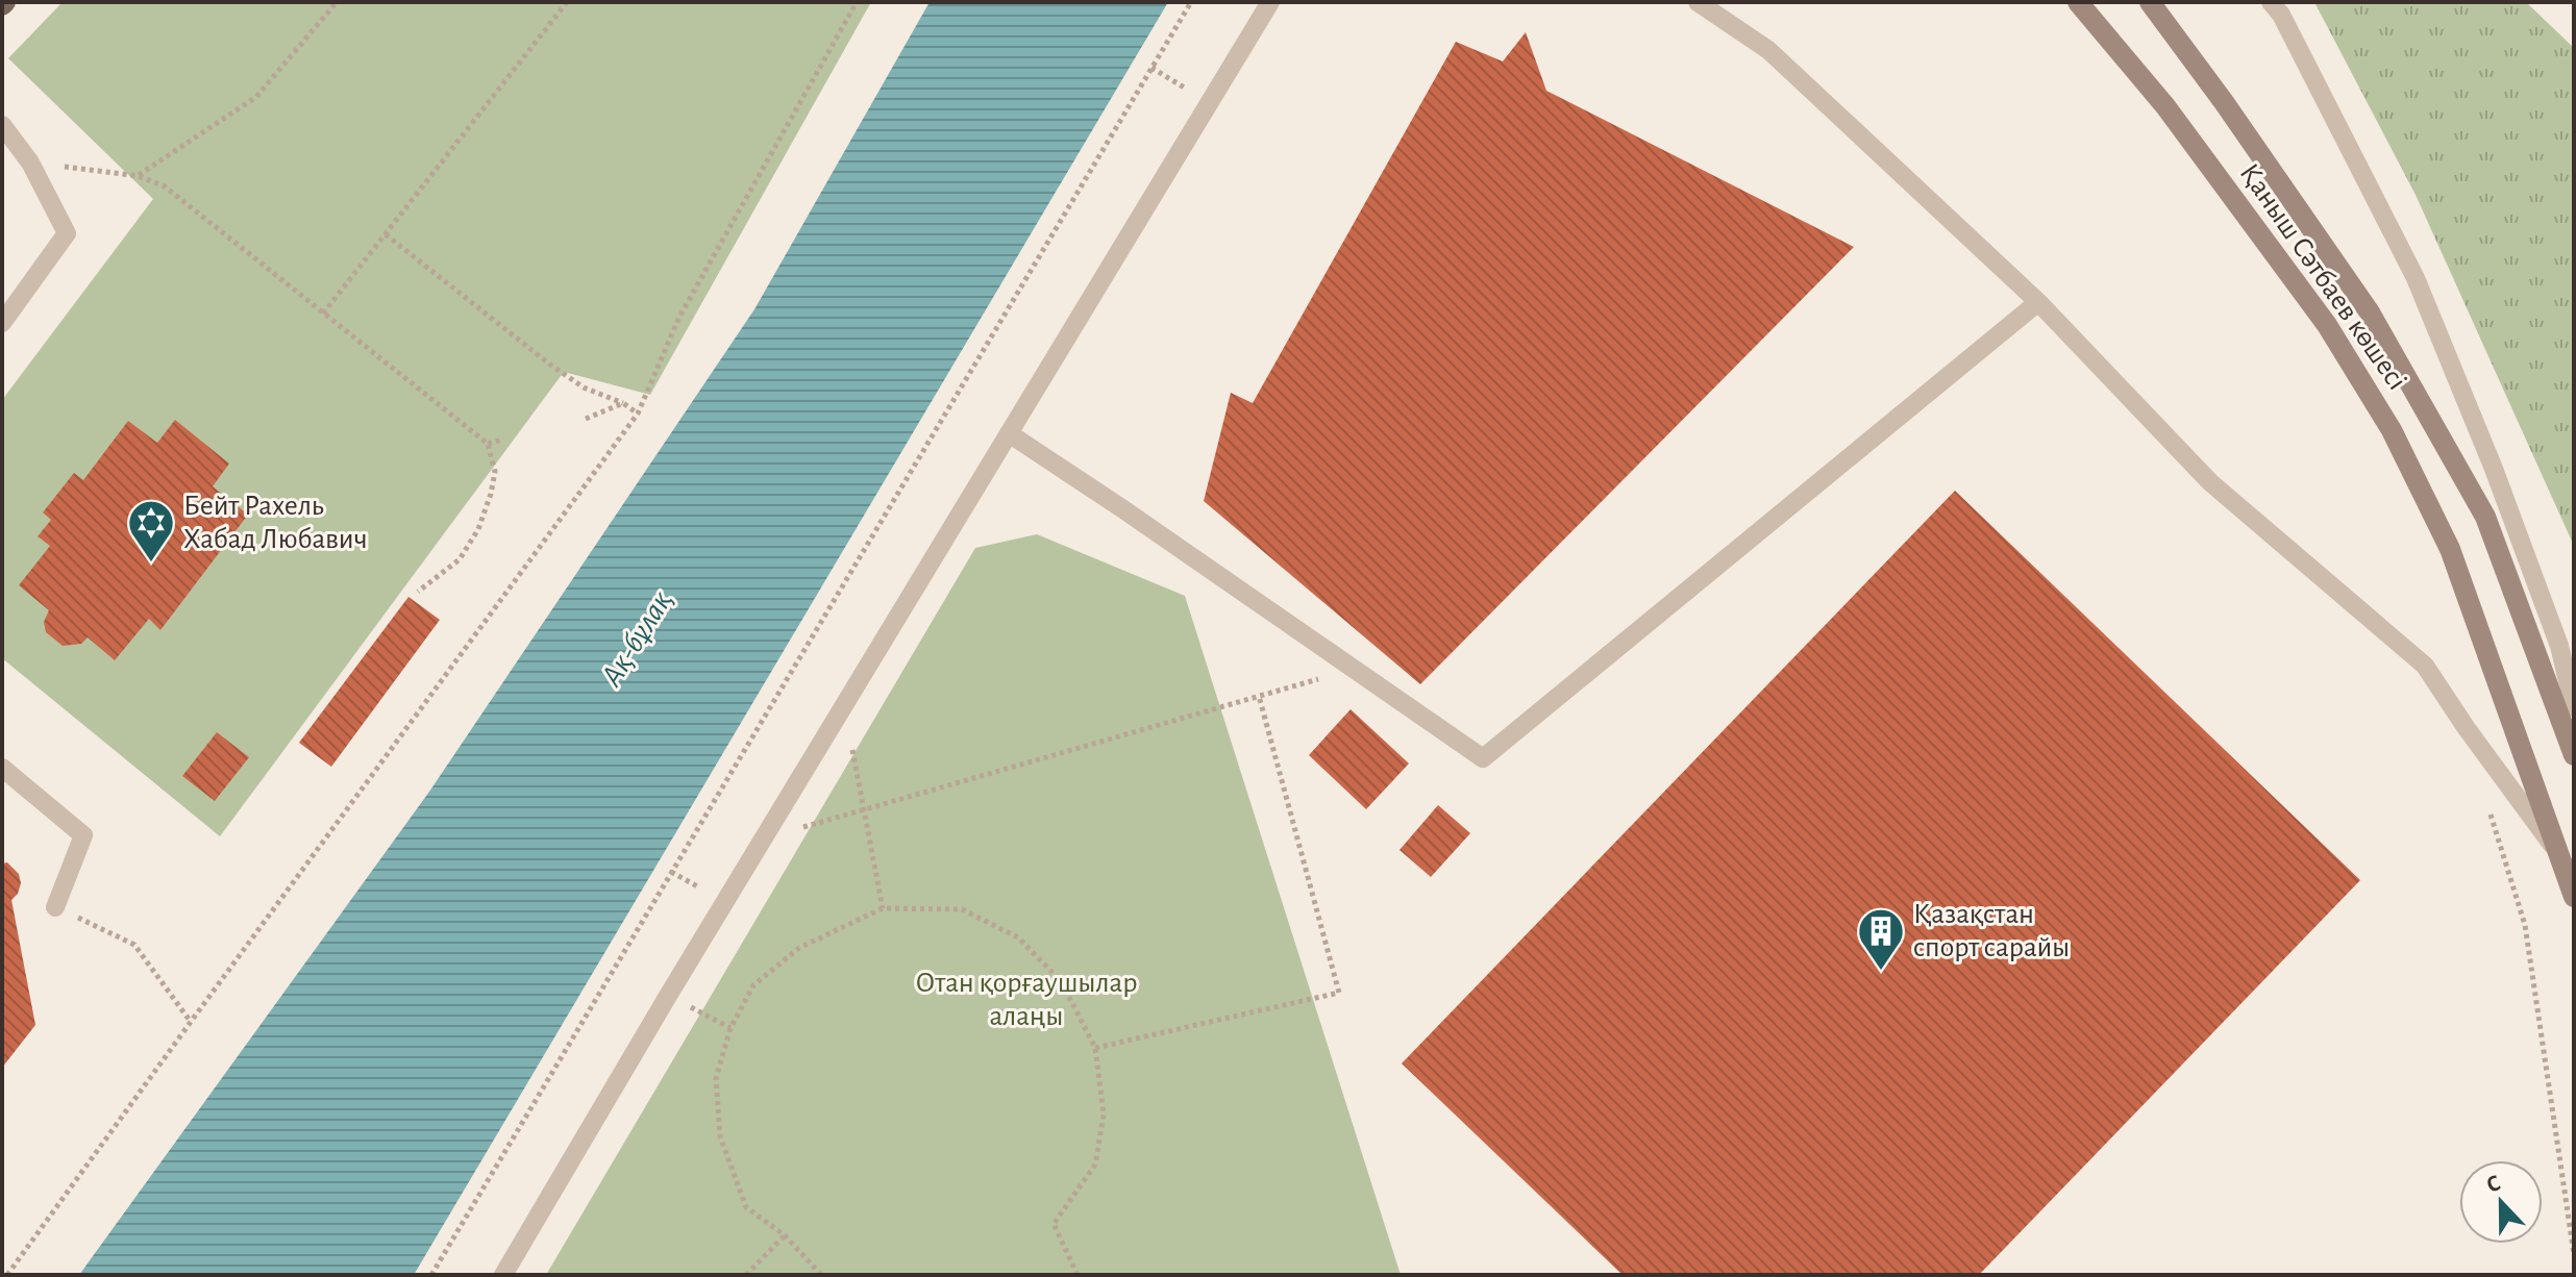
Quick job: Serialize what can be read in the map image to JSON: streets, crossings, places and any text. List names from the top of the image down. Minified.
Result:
{"streets":{"main road":["Қаныш Сәтбаев көшесі"]},"water":["Ақ-бұлақ"],"parks":["Отан қорғаушылар алаңы"],"places":{"synagogue":["Бейт Рахель Хабад Любавич"],"building":["Қазақстан спорт сарайы"]},"north":"top"}
